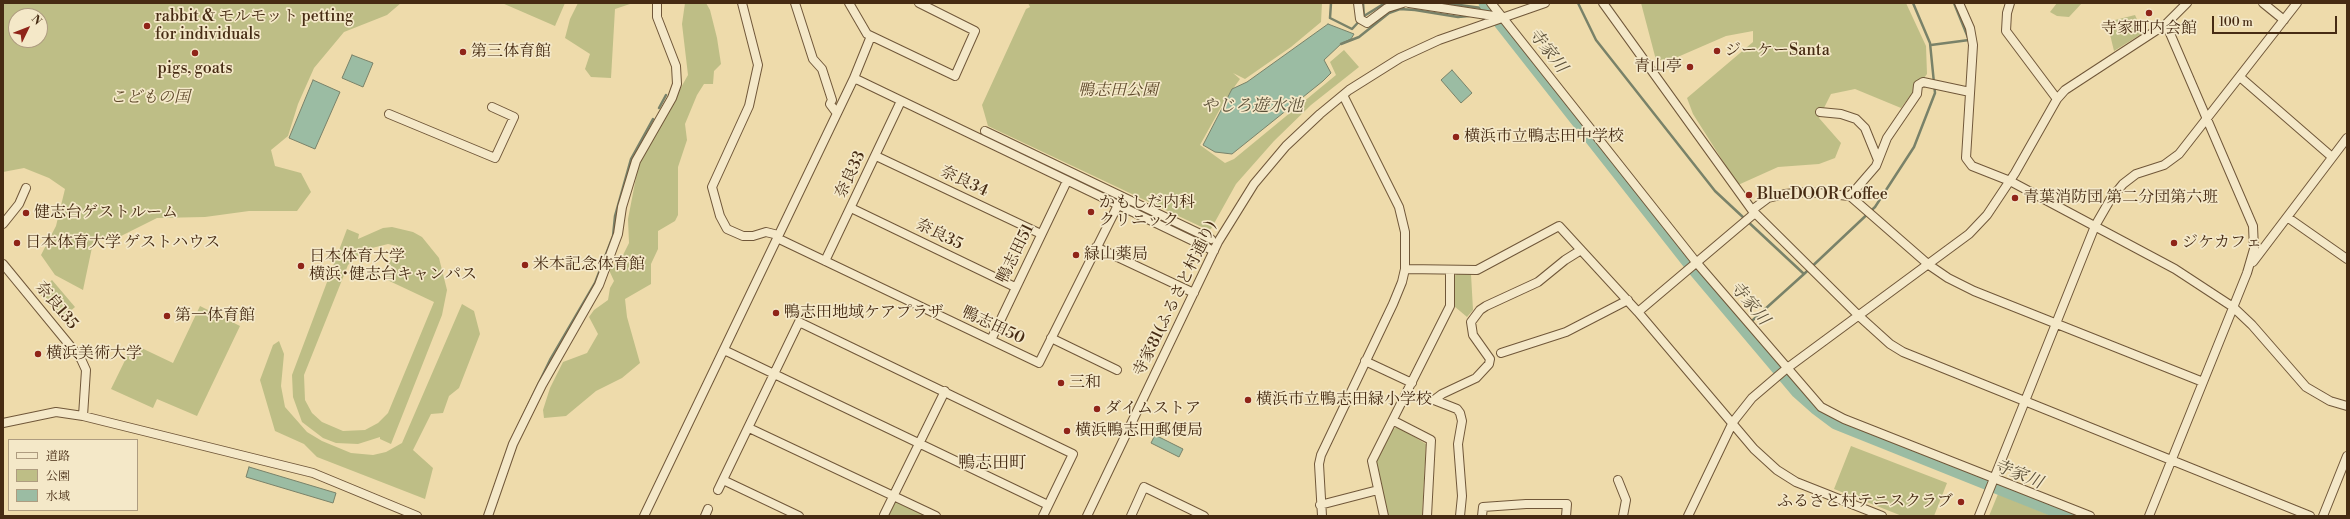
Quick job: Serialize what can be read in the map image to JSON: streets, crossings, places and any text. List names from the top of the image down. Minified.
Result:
{"streets":{"street":["奈良33","奈良34","奈良35","鴨志田51","寺家81(ふるさと村通り)","奈良135","鴨志田50"]},"crossings":[["奈良33","奈良34"],["奈良33","奈良35"],["奈良33","鴨志田50"],["奈良34","鴨志田51"],["奈良35","鴨志田51"],["鴨志田51","鴨志田50"]],"districts":["鴨志田町"],"water":["寺家川","やじろ遊水池"],"parks":["鴨志田公園","こどもの国"],"places":["寺家町内会館","rabbit & モルモット petting for individuals","ジーケーSanta","第三体育館","pigs, goats","青山亭","横浜市立鴨志田中学校","BlueDOOR Coffee","青葉消防団 第二分団第六班","かもしだ内科 クリニック","健志台ゲストルーム","日本体育大学 ゲストハウス","ジケカフェ","緑山薬局","米本記念体育館","日本体育大学 横浜･健志台キャンパス","鴨志田地域ケアプラザ","第一体育館","横浜美術大学","三和","横浜市立鴨志田緑小学校","ダイムストア","横浜鴨志田郵便局","ふるさと村テニスクラブ"],"legend":["道路","公園","水域"],"scale_bar":"100 m","north":"top right"}
